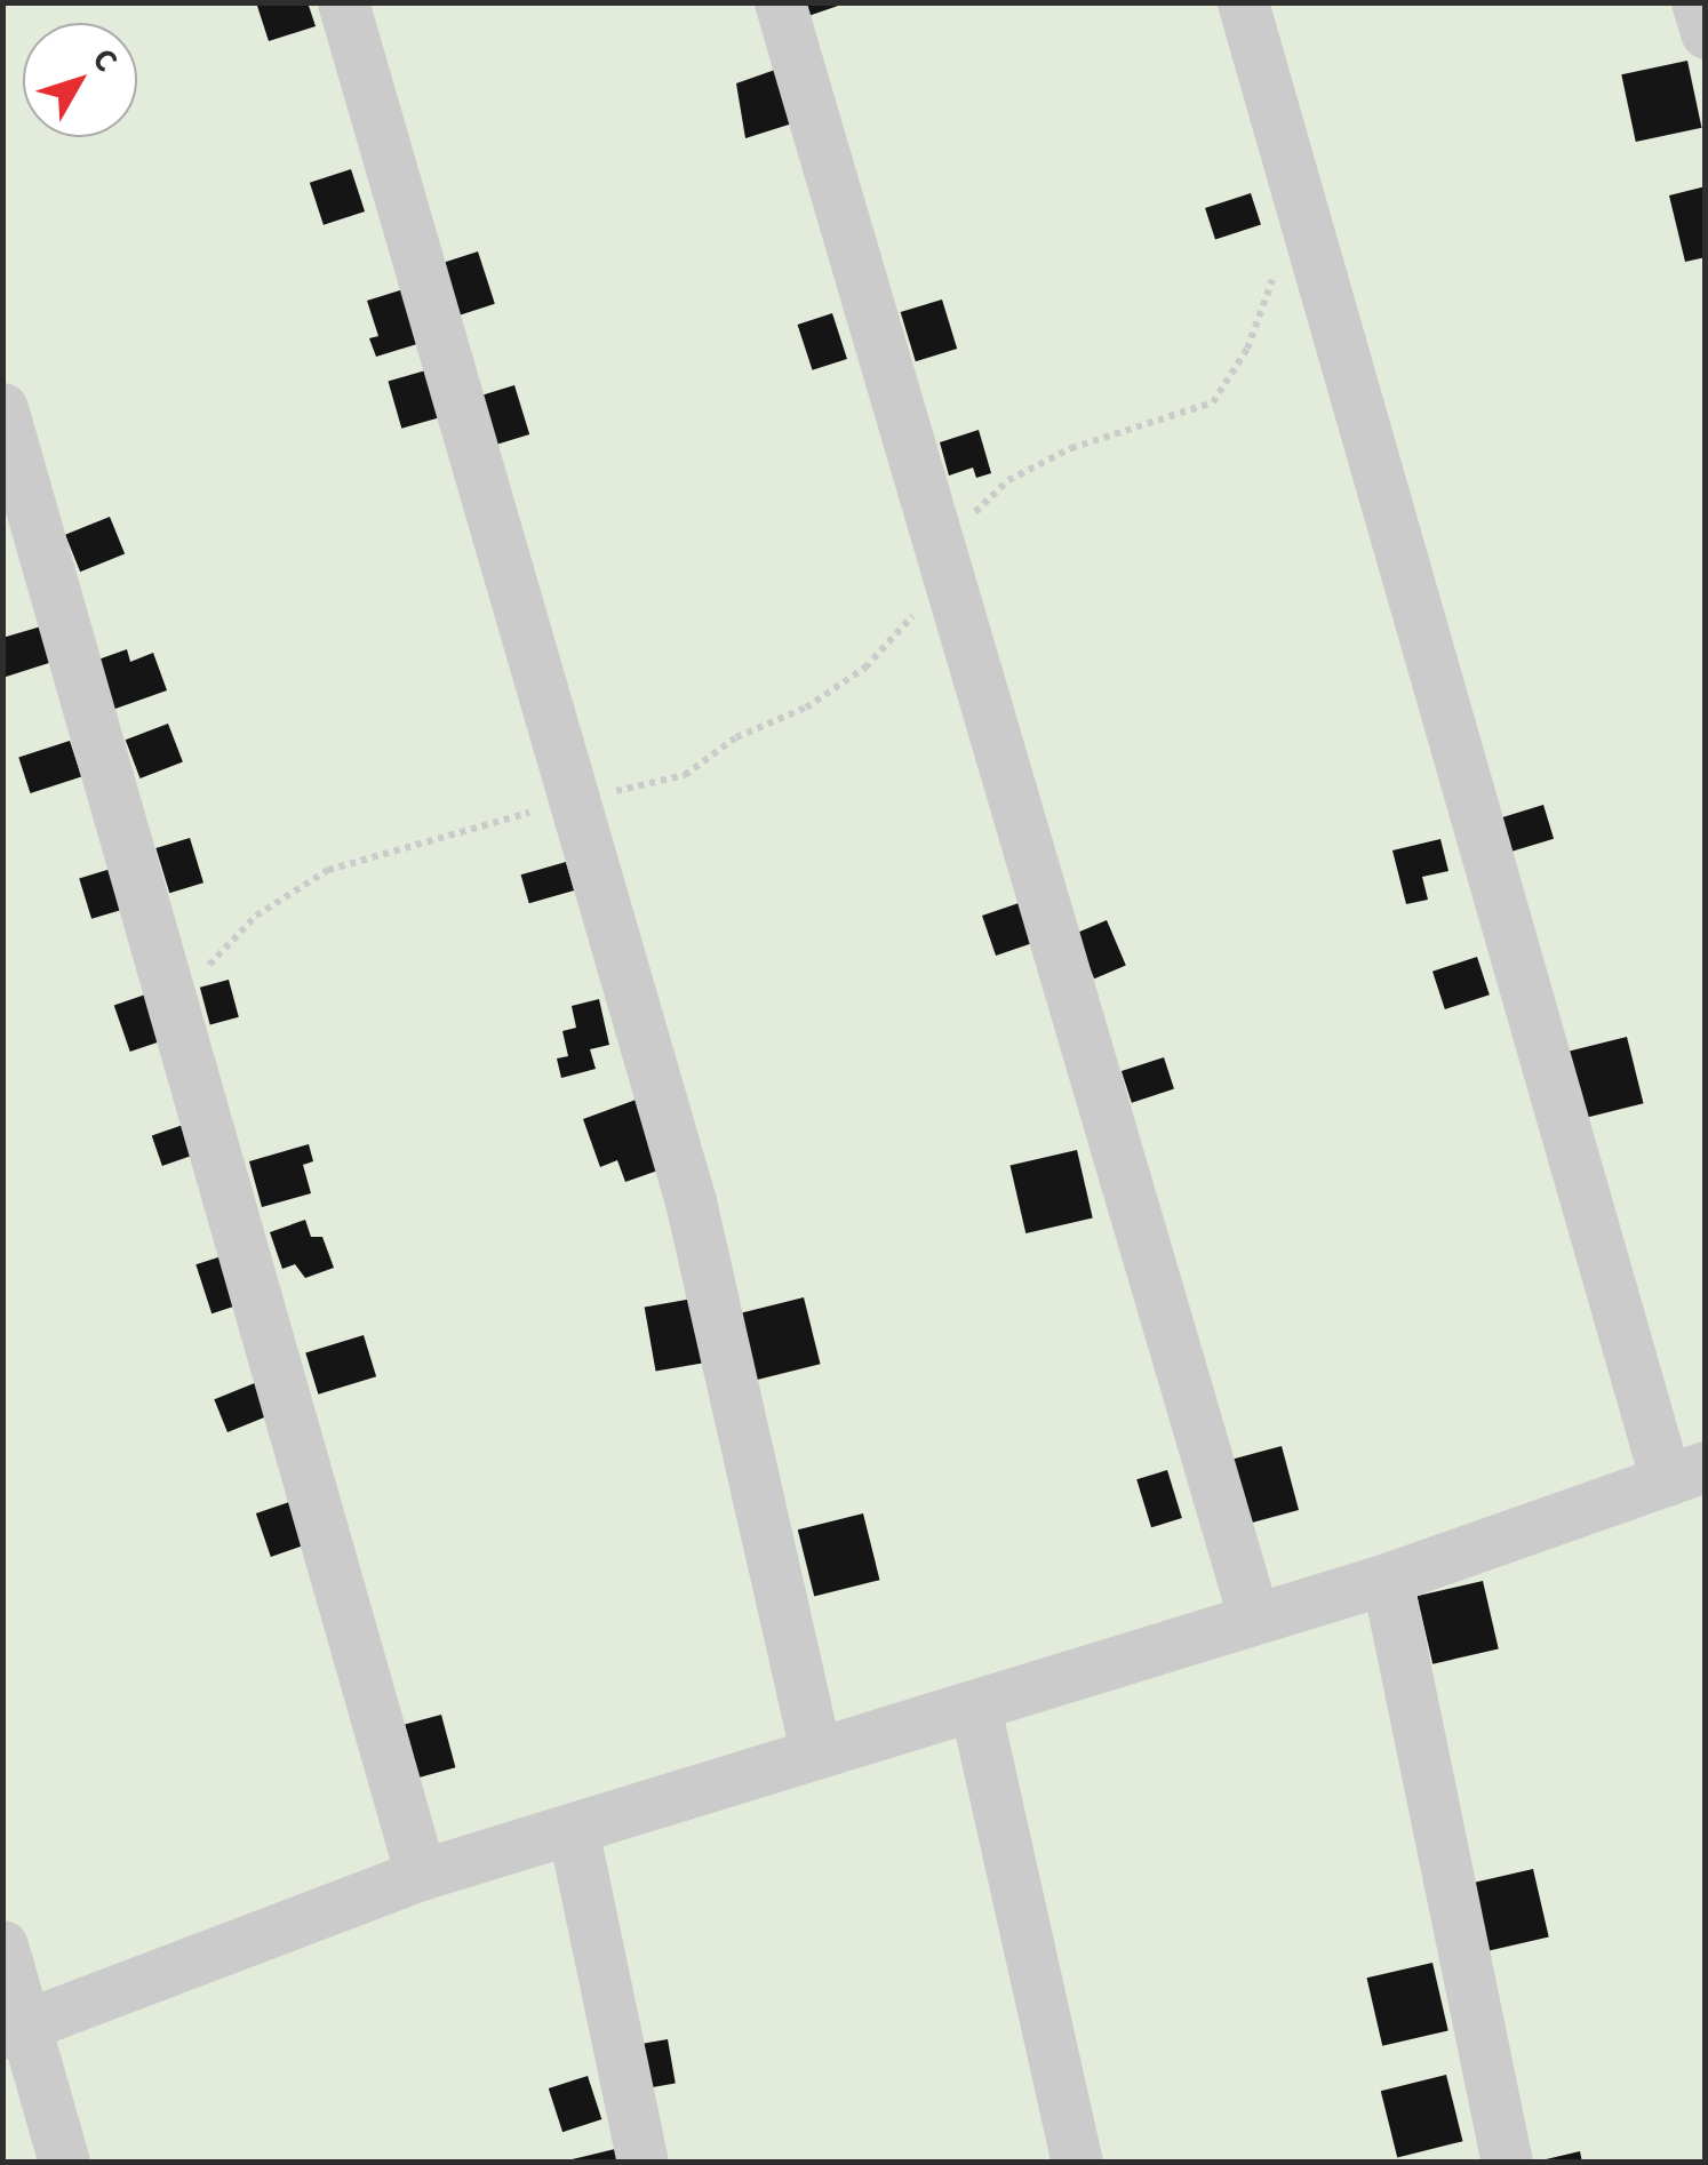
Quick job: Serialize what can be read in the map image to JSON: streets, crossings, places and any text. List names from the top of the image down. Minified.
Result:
{"north":"top right"}
